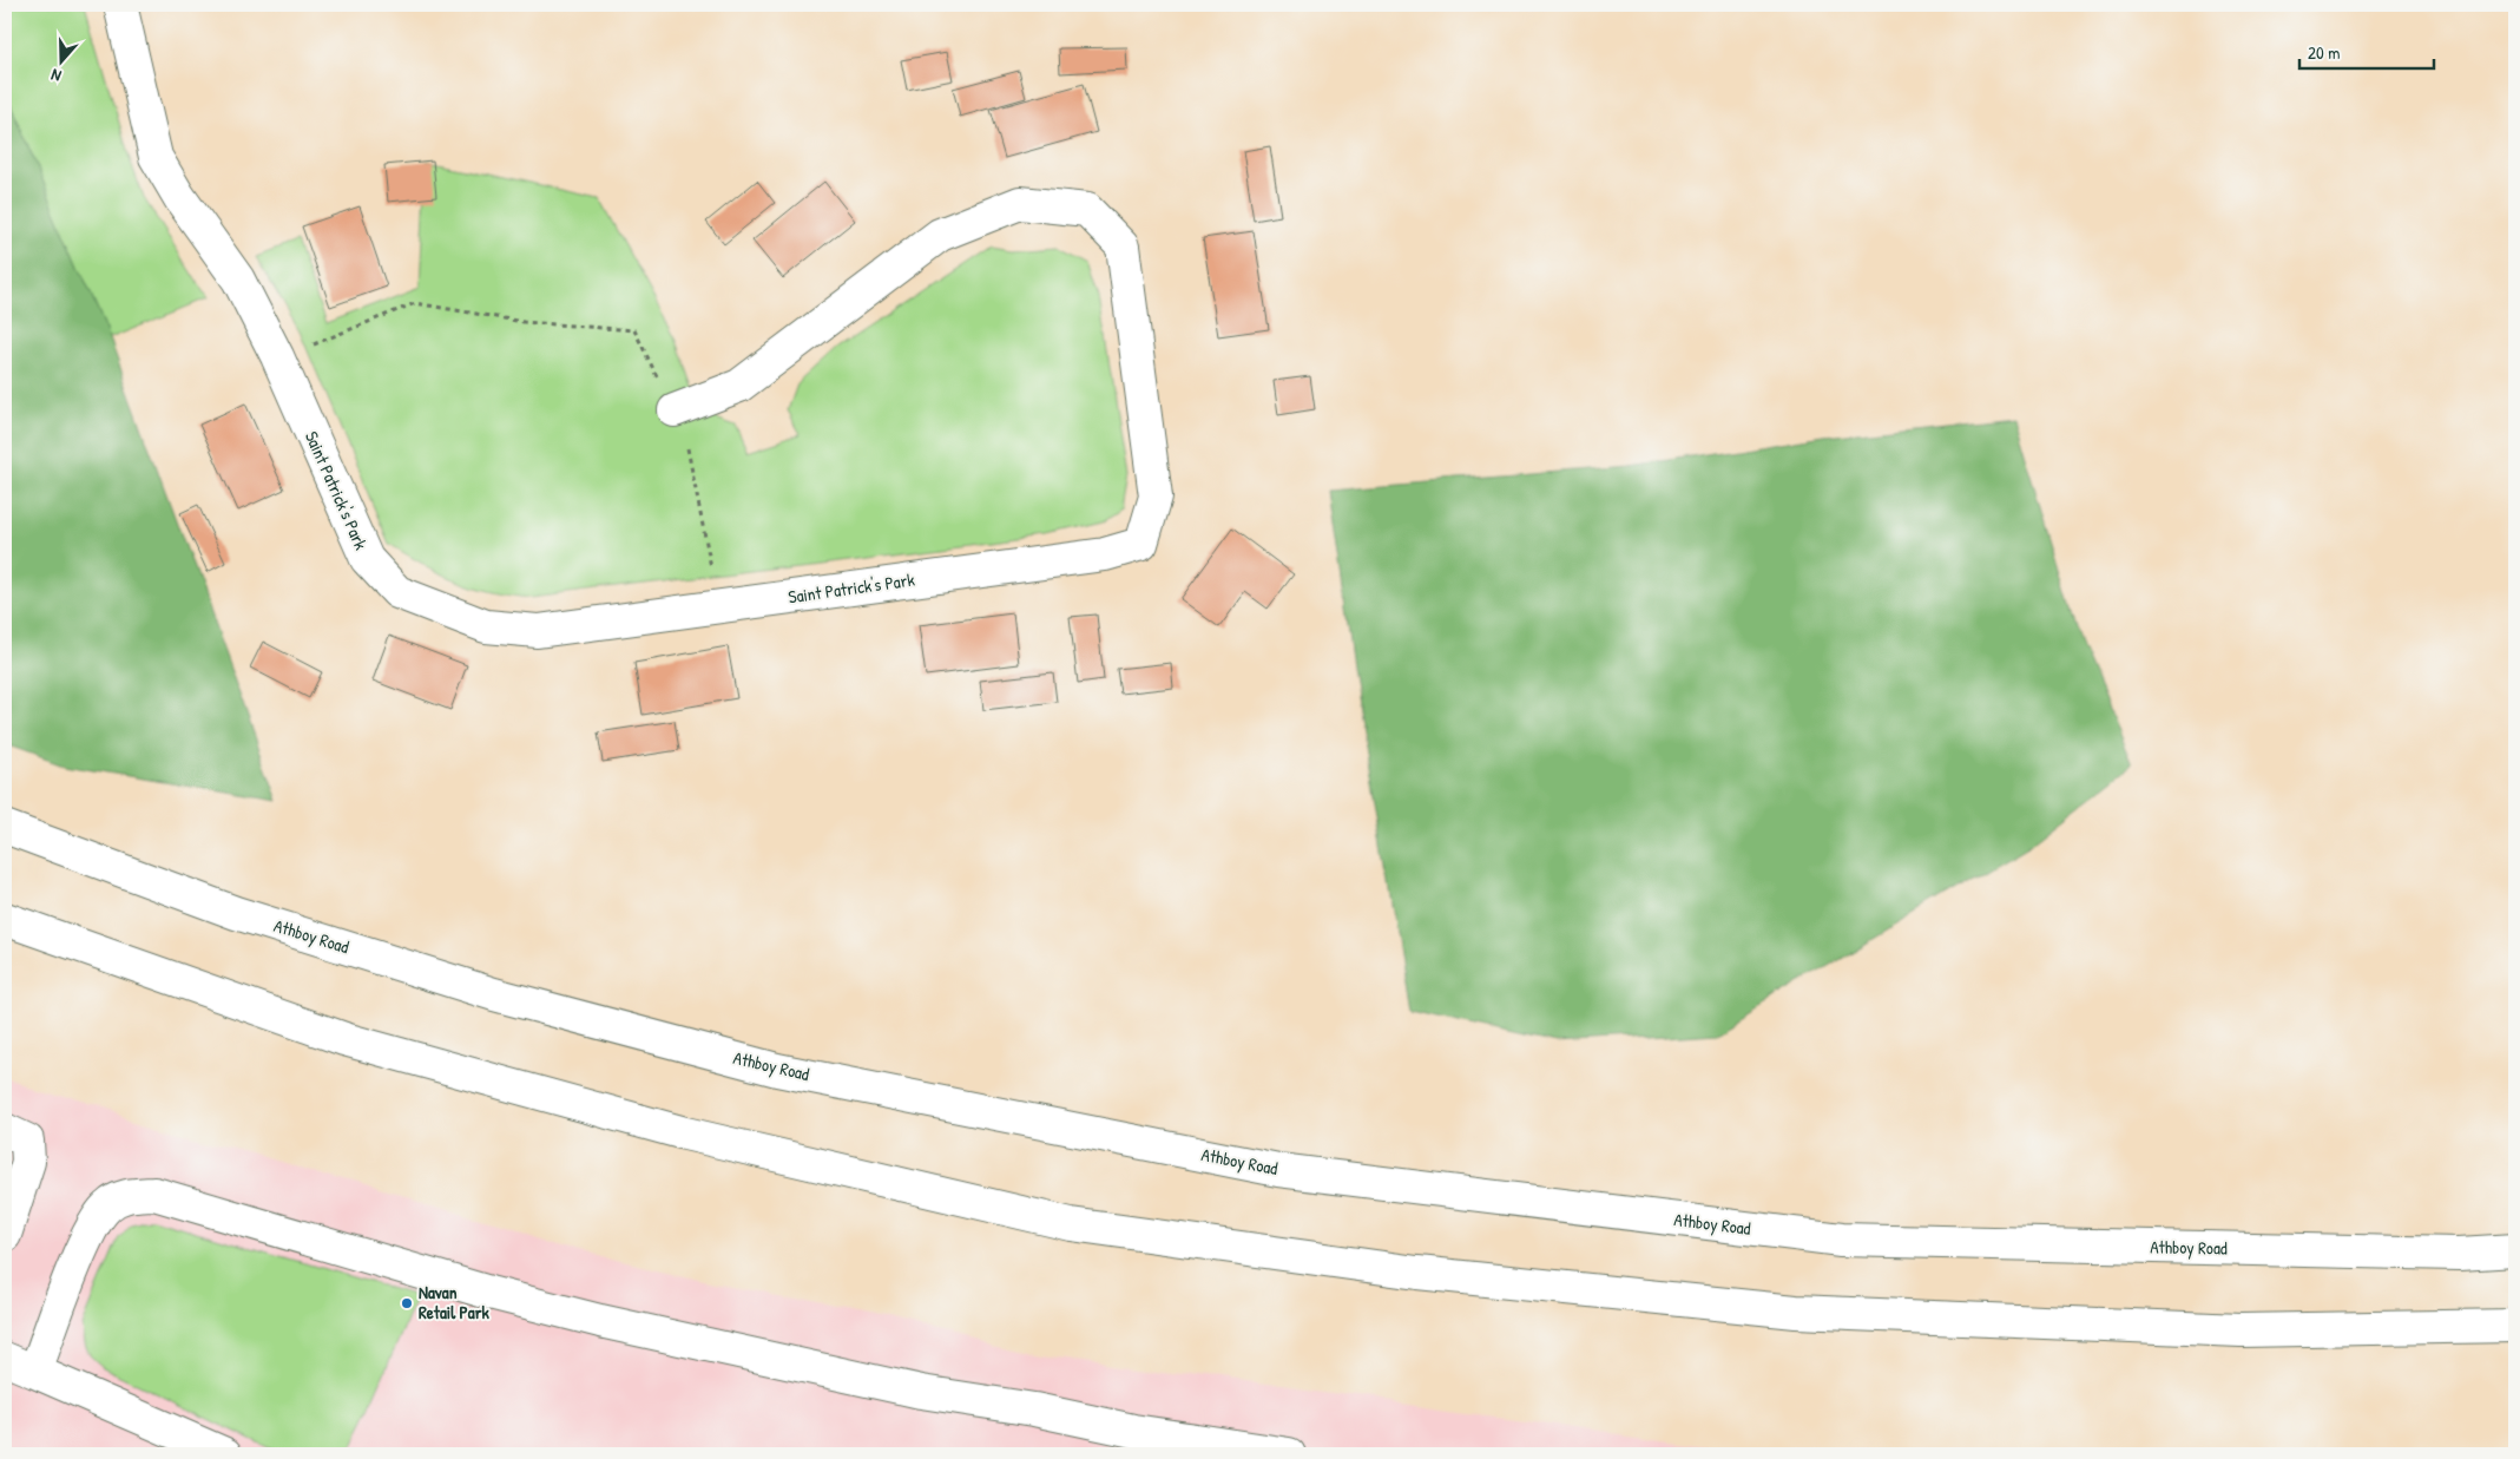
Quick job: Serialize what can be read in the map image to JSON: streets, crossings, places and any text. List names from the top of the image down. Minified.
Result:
{"streets":{"main road":["Saint Patrick's Park","Athboy Road"]},"places":["Navan Retail Park"],"scale_bar":"20 m","north":"bottom"}
